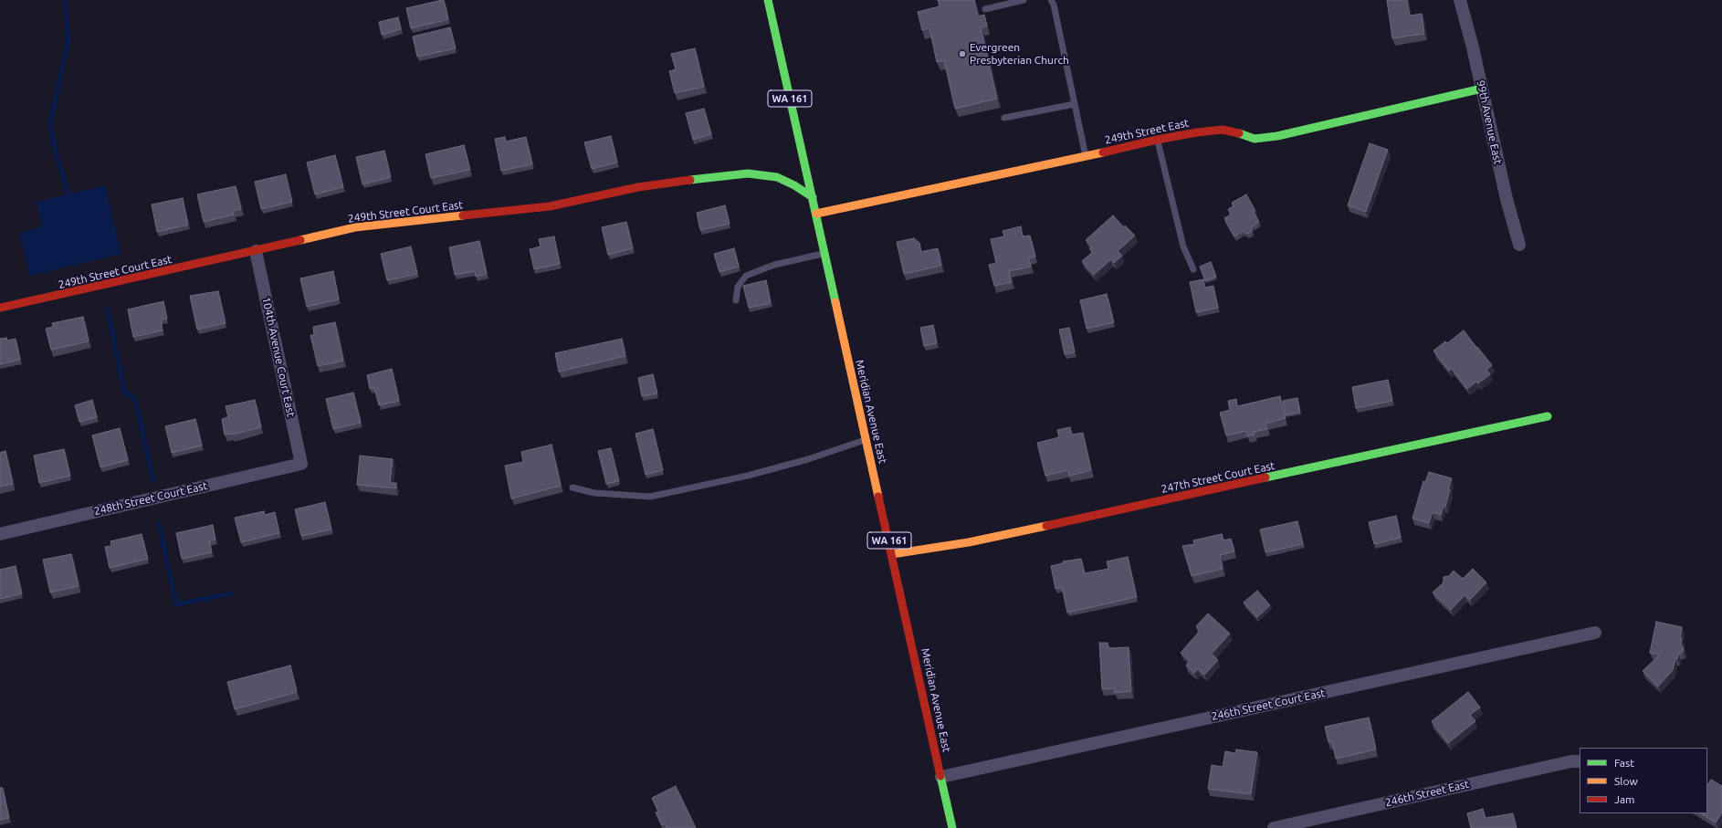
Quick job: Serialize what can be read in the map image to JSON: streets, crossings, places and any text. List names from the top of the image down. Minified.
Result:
{"streets":{"street":["WA 161","99th Avenue East","249th Street East","249th Street Court East","104th Avenue Court East","Meridian Avenue East","247th Street Court East","248th Street Court East","246th Street Court East","246th Street East"]},"crossings":[["99th Avenue East","249th Street East"],["249th Street East","Meridian Avenue East"],["249th Street Court East","104th Avenue Court East"],["249th Street Court East","Meridian Avenue East"],["104th Avenue Court East","248th Street Court East"],["Meridian Avenue East","247th Street Court East"],["Meridian Avenue East","246th Street Court East"]],"places":["Evergreen Presbyterian Church"],"legend":["Fast","Slow","Jam"]}
